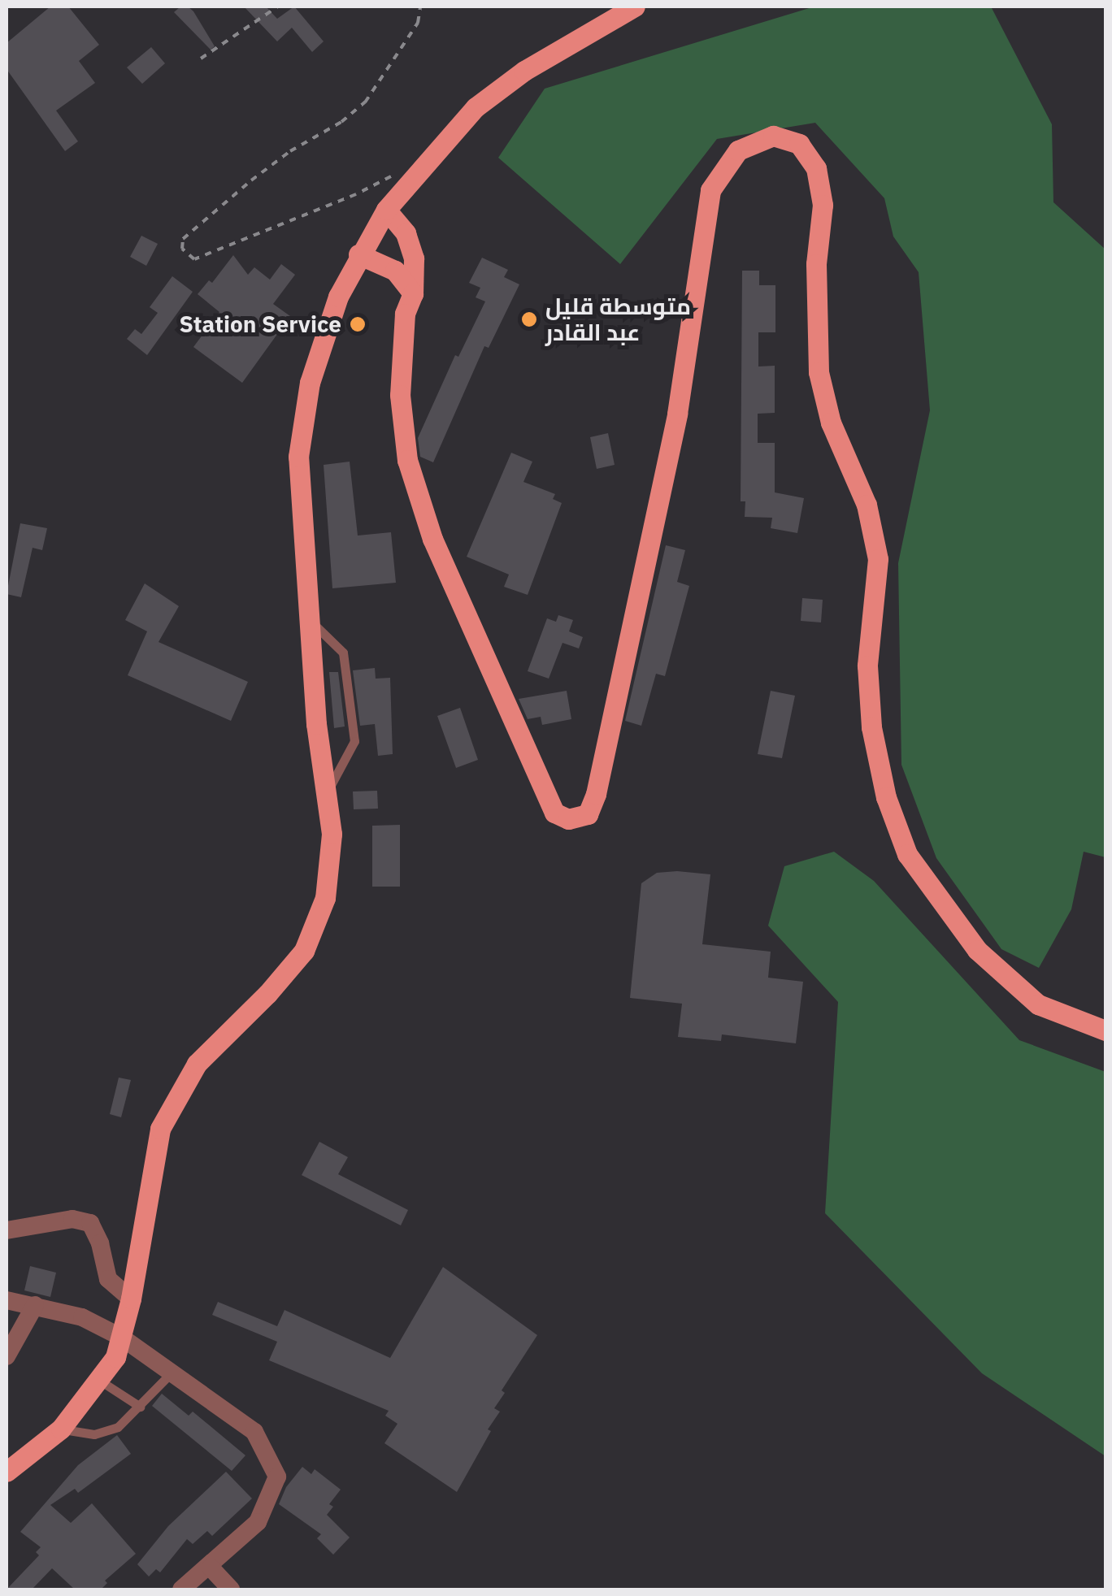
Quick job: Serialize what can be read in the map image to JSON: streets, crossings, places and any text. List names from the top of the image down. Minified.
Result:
{"places":["متوسطة قليل عبد القادر","Station Service"]}
